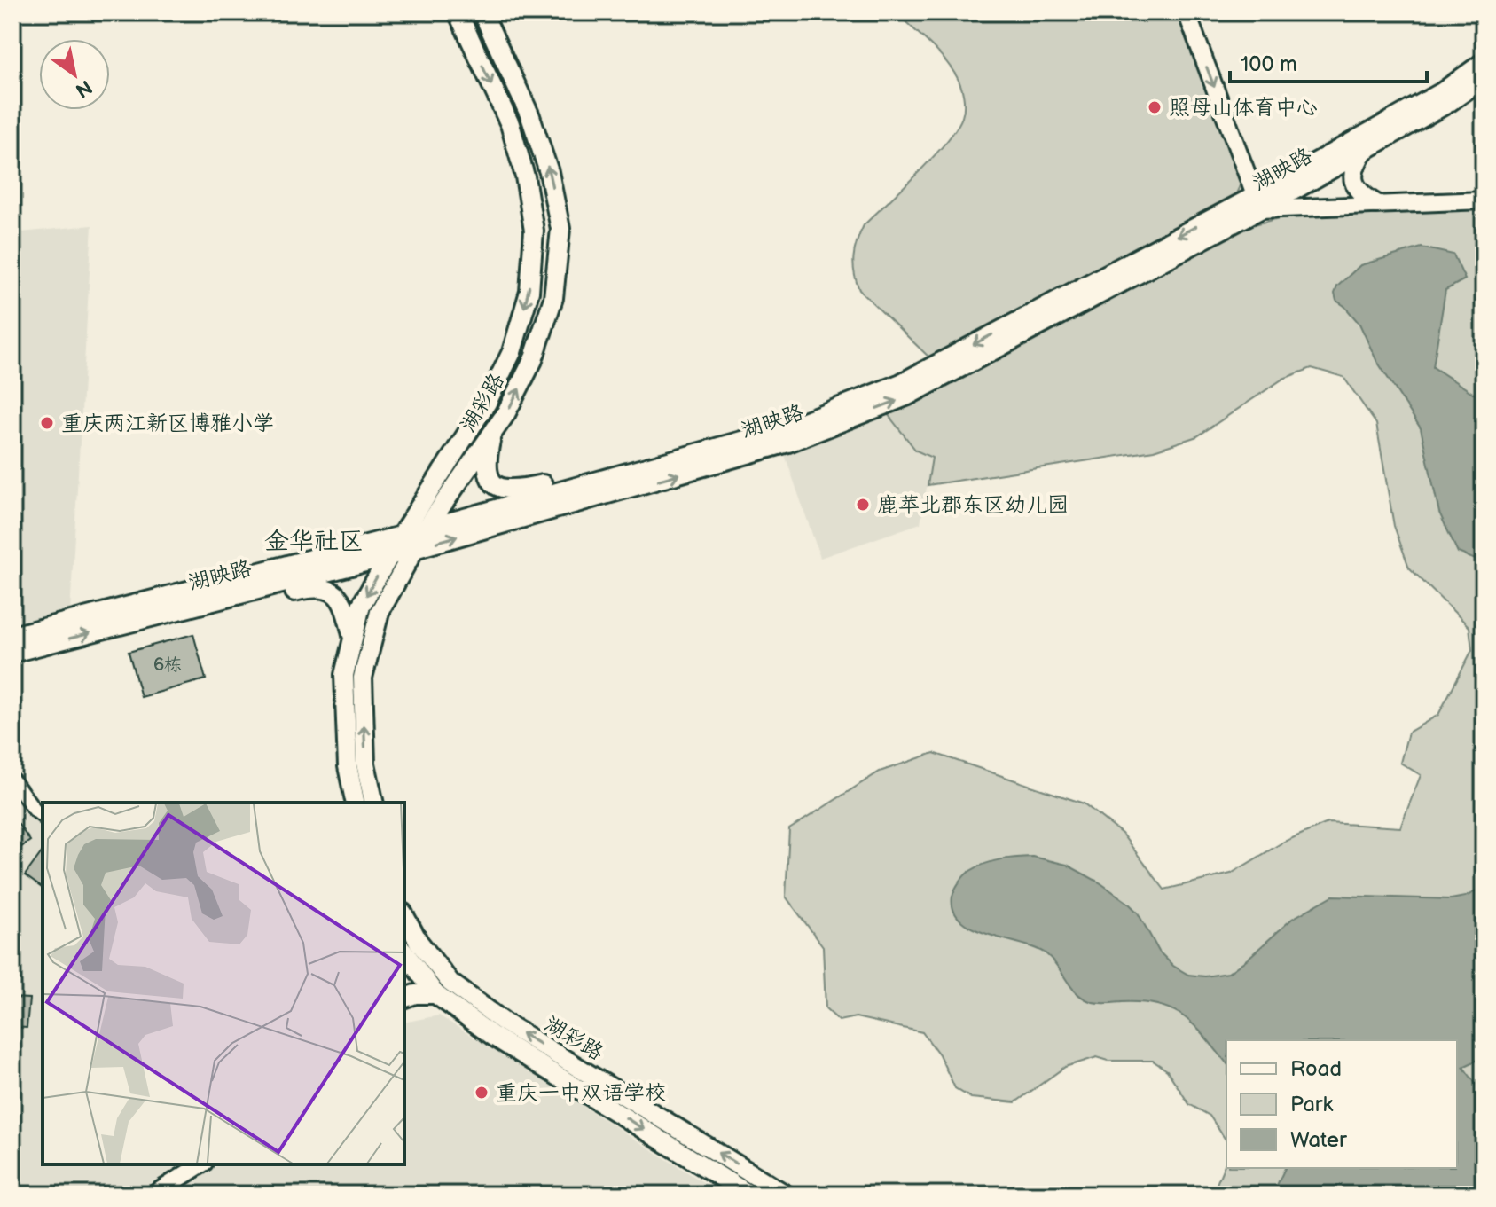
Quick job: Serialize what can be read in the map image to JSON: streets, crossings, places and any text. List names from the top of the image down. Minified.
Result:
{"streets":{"main road":["湖映路","湖彩路"]},"crossings":[["湖映路","湖彩路"]],"districts":["金华社区"],"places":["照母山体育中心","重庆两江新区博雅小学","鹿苹北郡东区幼儿园","重庆一中双语学校"],"house_numbers":["6栋"],"legend":["Road","Park","Water"],"scale_bar":"100 m","north":"bottom right"}
